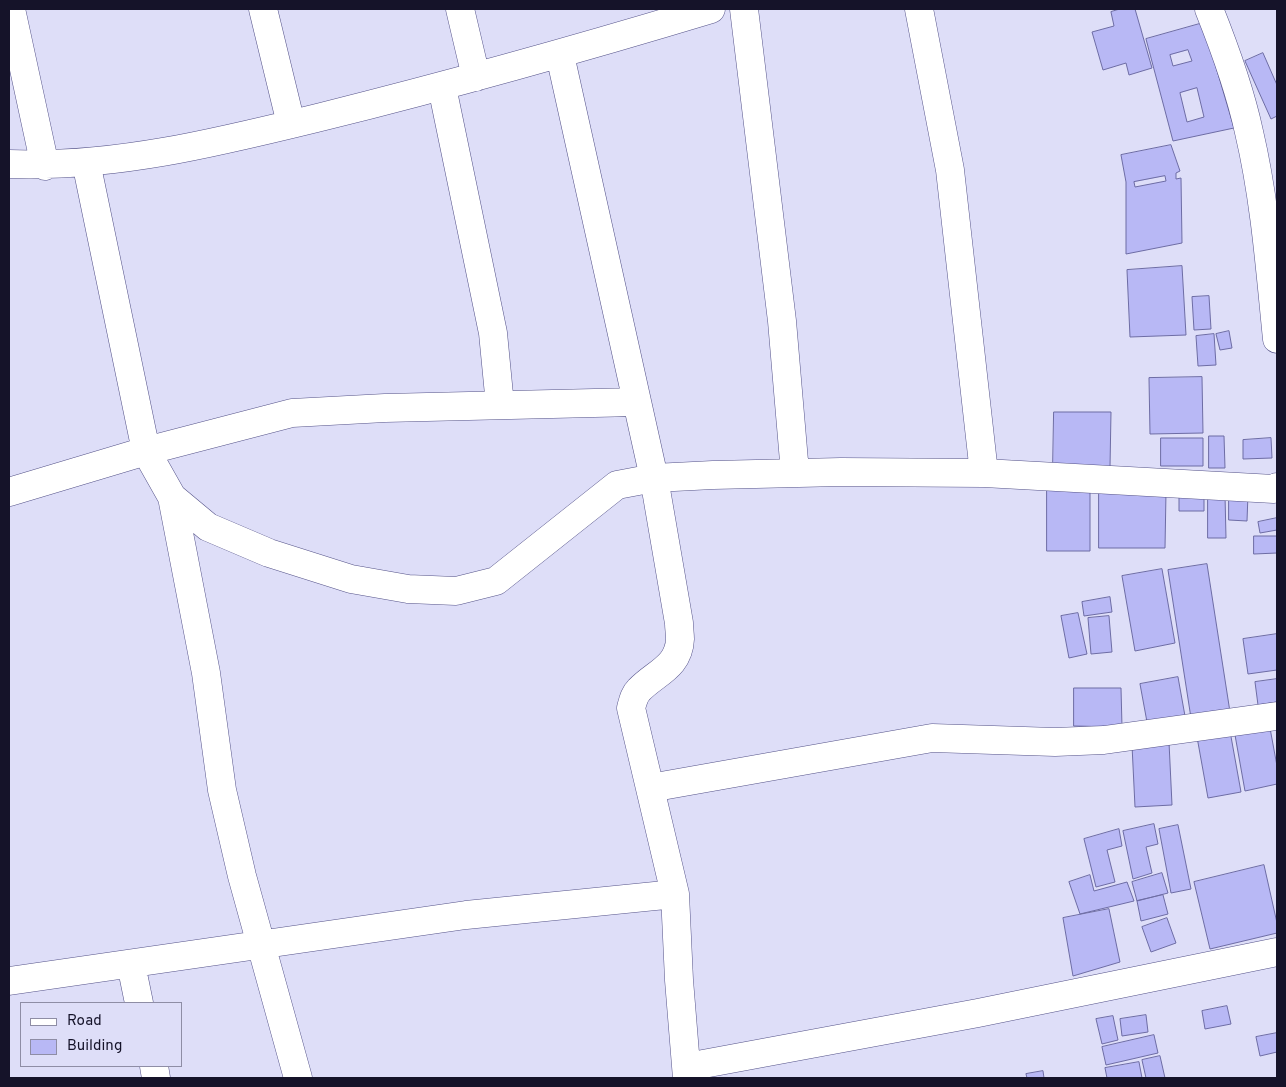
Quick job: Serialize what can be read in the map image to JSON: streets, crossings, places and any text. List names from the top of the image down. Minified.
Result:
{"legend":["Road","Building"]}
